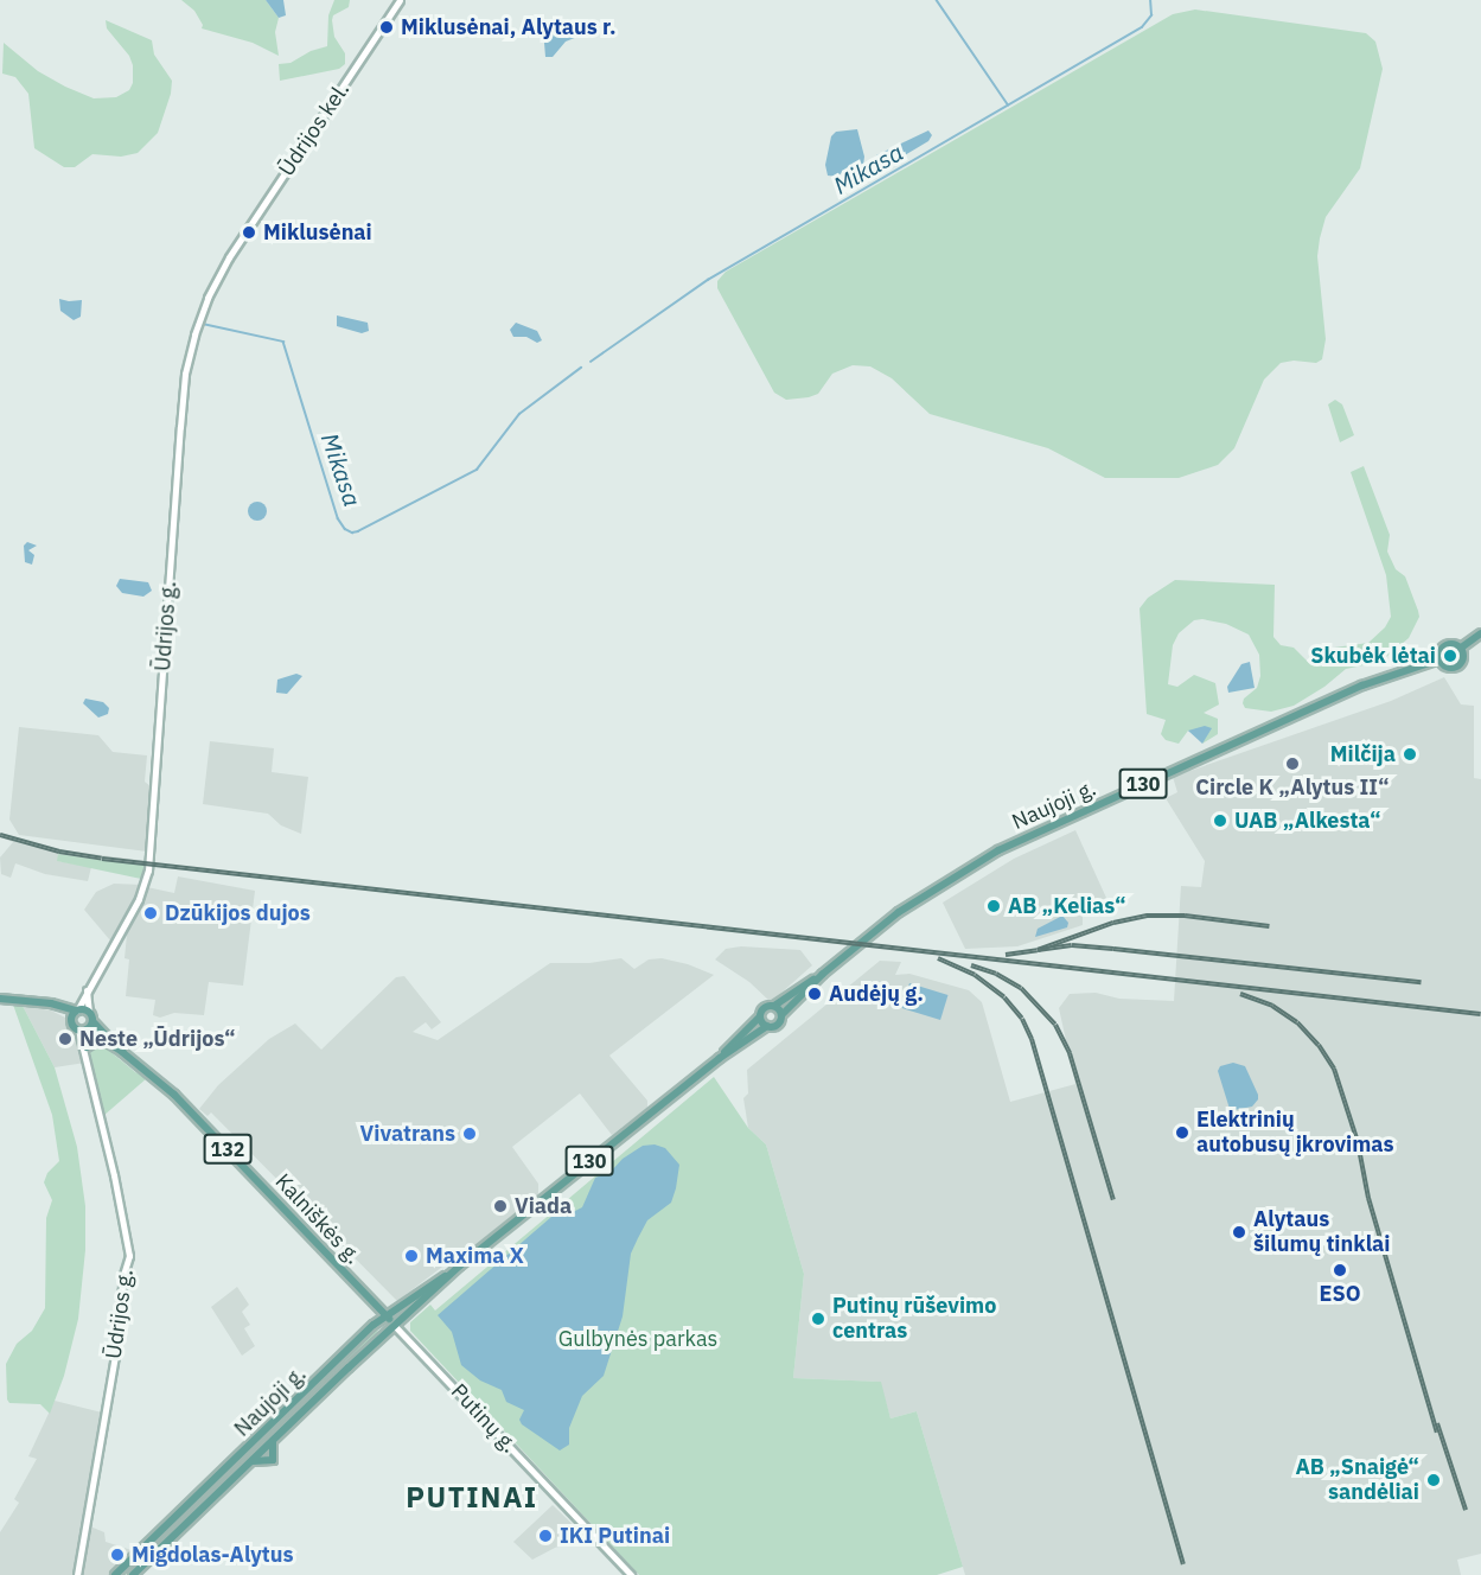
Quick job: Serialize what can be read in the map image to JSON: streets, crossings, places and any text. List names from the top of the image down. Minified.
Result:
{"streets":{"main road":["Ūdrijos kel.","Ūdrijos g.","130","Naujoji g.","132","Kalniškės g.","Putinų g."]},"crossings":[["Ūdrijos kel.","Ūdrijos g."],["Ūdrijos g.","132"],["Ūdrijos g.","Kalniškės g."],["130","Naujoji g."],["Naujoji g.","Kalniškės g."],["Naujoji g.","Putinų g."],["132","Kalniškės g."],["Kalniškės g.","Putinų g."]],"districts":["PUTINAI"],"water":["Mikasa"],"parks":["Gulbynės parkas"],"places":["Miklusėnai, Alytaus r.","Miklusėnai","Skubėk lėtai","Milčija","Circle K „Alytus II“","UAB „Alkesta“","AB „Kelias“","Dzūkijos dujos","Audėjų g.","Neste „Ūdrijos“","Elektrinių autobusų įkrovimas","Vivatrans","Viada","Alytaus šilumų tinklai","Maxima X","ESO","Putinų rūševimo centras","AB „Snaigė“ sandėliai","IKI Putinai","Migdolas-Alytus"]}
